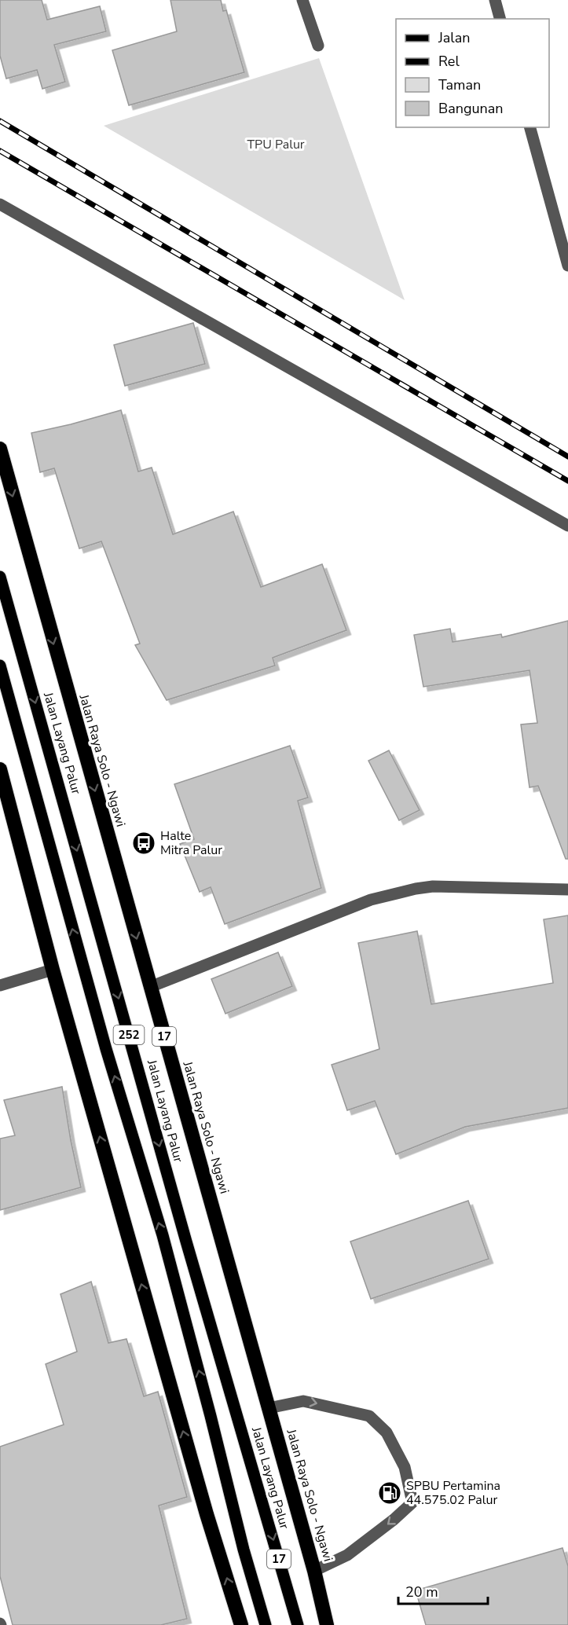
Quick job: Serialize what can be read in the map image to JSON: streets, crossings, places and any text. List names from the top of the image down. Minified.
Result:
{"streets":{"highway":["Jalan Raya Solo - Ngawi","17"],"main road":["Jalan Layang Palur","252"]},"crossings":[["252","17"]],"parks":["TPU Palur"],"places":{"bus stop":["Halte Mitra Palur"],"fuel station":["SPBU Pertamina 44.575.02 Palur"]},"legend":["Jalan","Rel","Taman","Bangunan"],"scale_bar":"20 m"}
